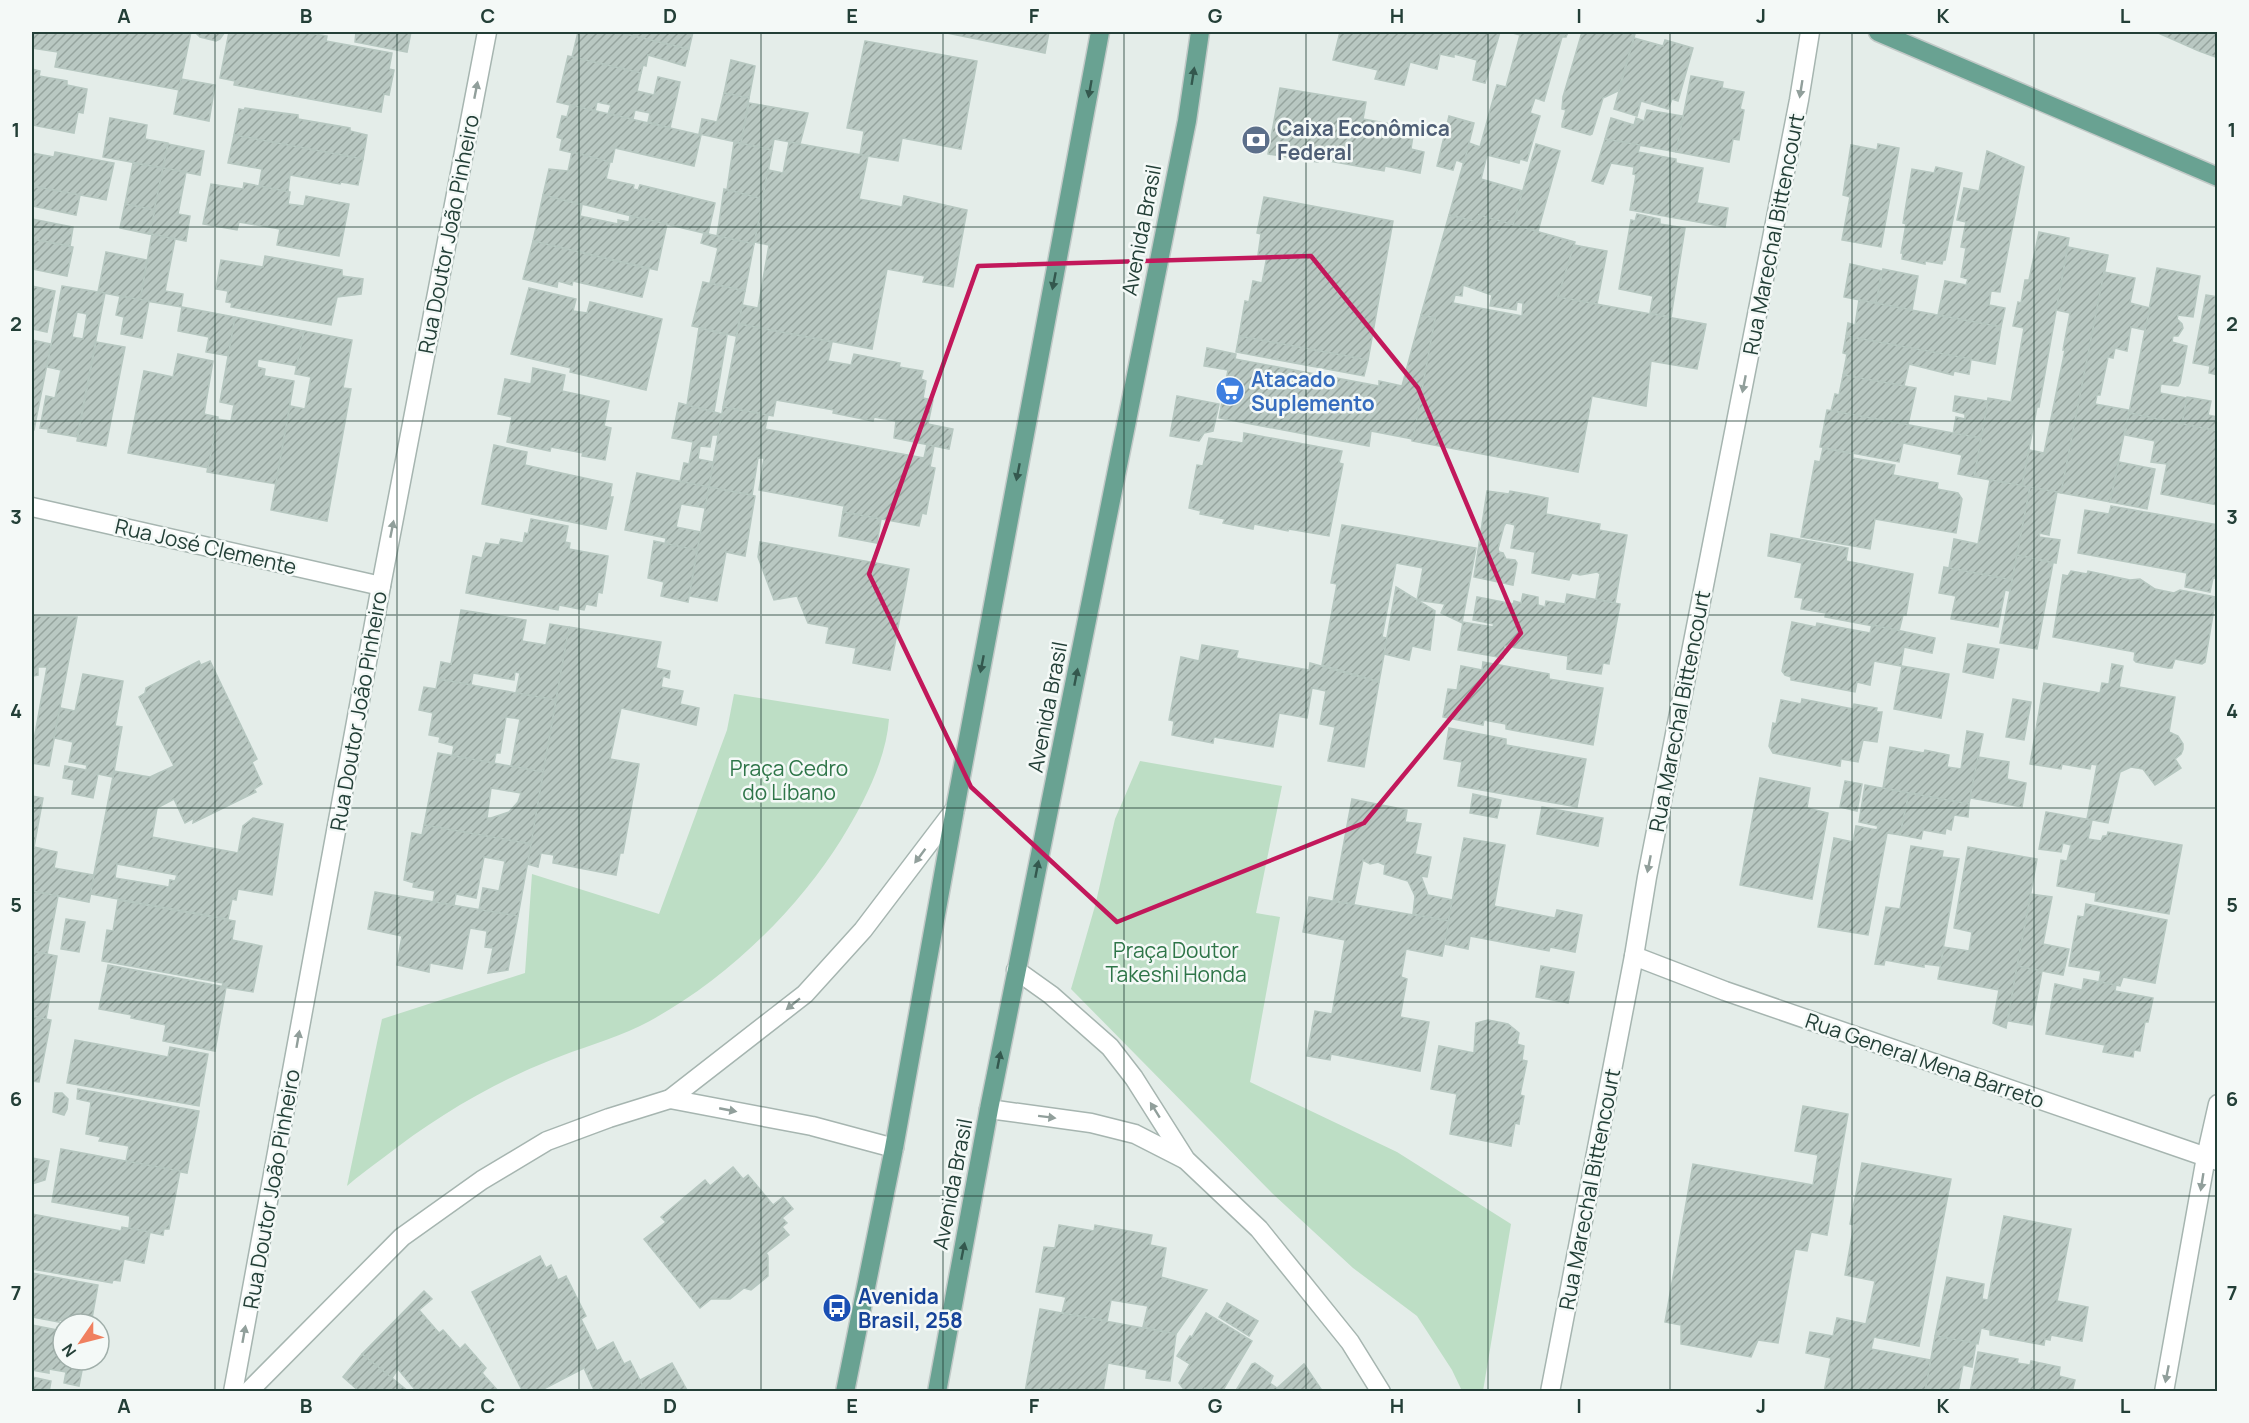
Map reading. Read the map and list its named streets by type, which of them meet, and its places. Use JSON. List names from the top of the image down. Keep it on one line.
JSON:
{"streets":{"main road":["Avenida Brasil"],"street":["Rua Doutor João Pinheiro","Rua Marechal Bittencourt","Rua José Clemente","Rua General Mena Barreto"]},"crossings":[["Rua Doutor João Pinheiro","Rua José Clemente"],["Rua Marechal Bittencourt","Rua General Mena Barreto"]],"one_way":["Rua Doutor João Pinheiro","Rua Marechal Bittencourt"],"parks":["Praça Cedro do Líbano","Praça Doutor Takeshi Honda"],"places":{"bank":["Caixa Econômica Federal"],"supermarket":["Atacado Suplemento"],"bus stop":["Avenida Brasil, 258"]},"north":"bottom left","grid":{"columns":["A","B","C","D","E","F","G","H","I","J","K","L"],"rows":["1","2","3","4","5","6","7"]}}
